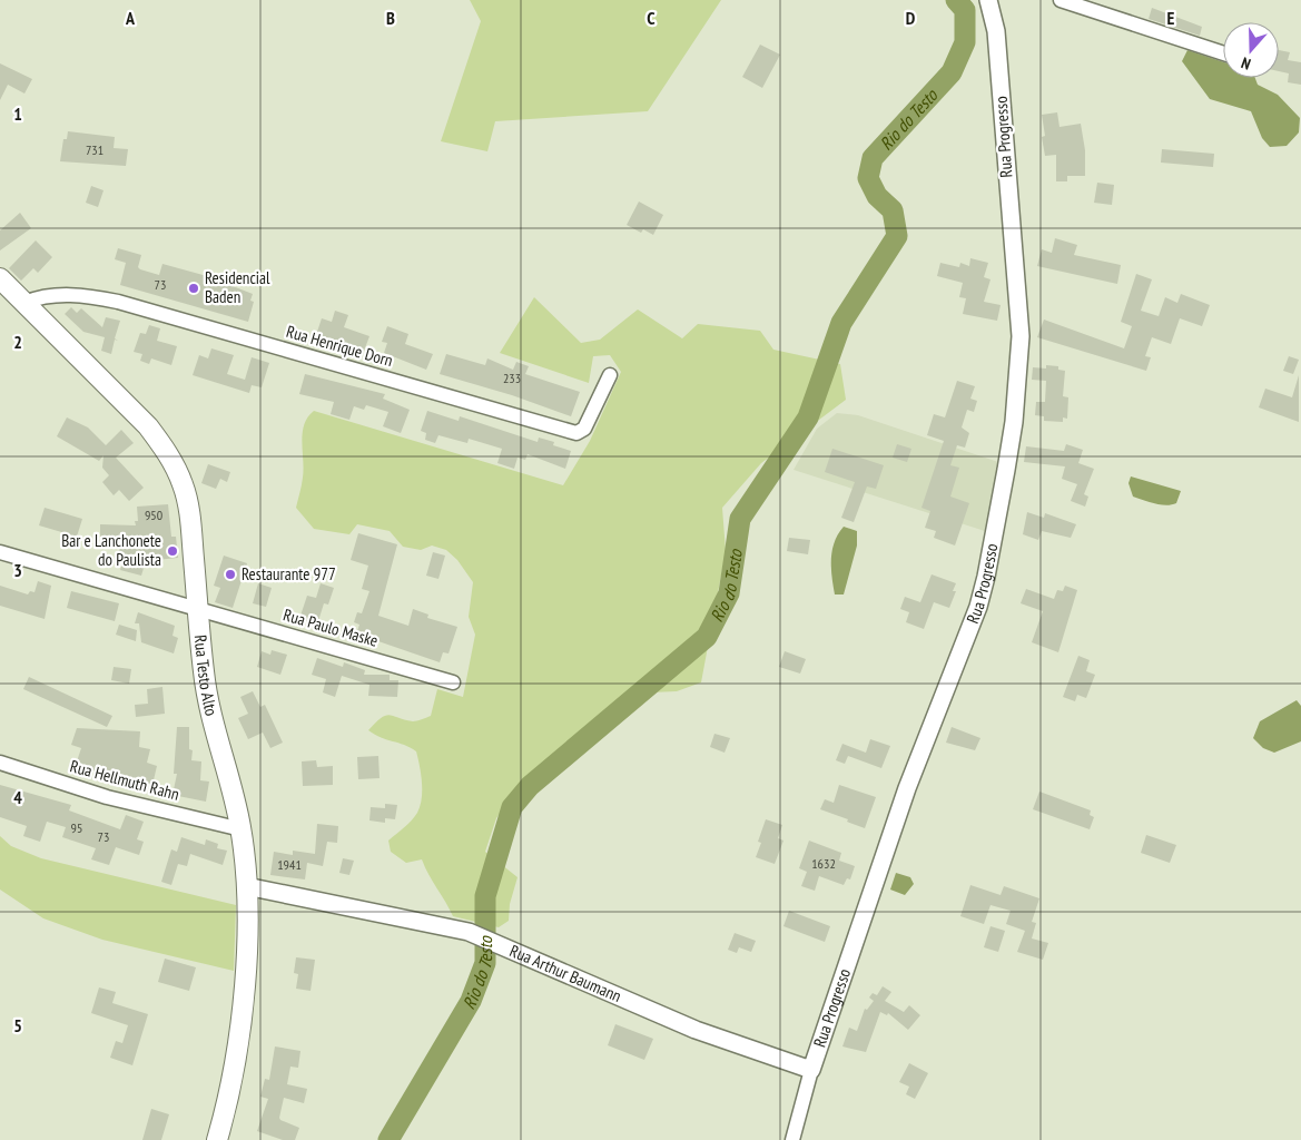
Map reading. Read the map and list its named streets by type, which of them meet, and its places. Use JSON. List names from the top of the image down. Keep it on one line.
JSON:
{"streets":{"main road":["Rua Testo Alto"],"street":["Rua Progresso","Rua Henrique Dorn","Rua Paulo Maske","Rua Hellmuth Rahn","Rua Arthur Baumann"]},"crossings":[["Rua Progresso","Rua Arthur Baumann"],["Rua Henrique Dorn","Rua Testo Alto"],["Rua Paulo Maske","Rua Testo Alto"],["Rua Testo Alto","Rua Hellmuth Rahn"],["Rua Testo Alto","Rua Arthur Baumann"]],"water":["Rio do Testo"],"places":["Residencial Baden","Bar e Lanchonete do Paulista","Restaurante 977"],"house_numbers":["731","73","233","950","95","73","1632","1941"],"north":"bottom","grid":{"columns":["A","B","C","D","E"],"rows":["1","2","3","4","5"]}}
